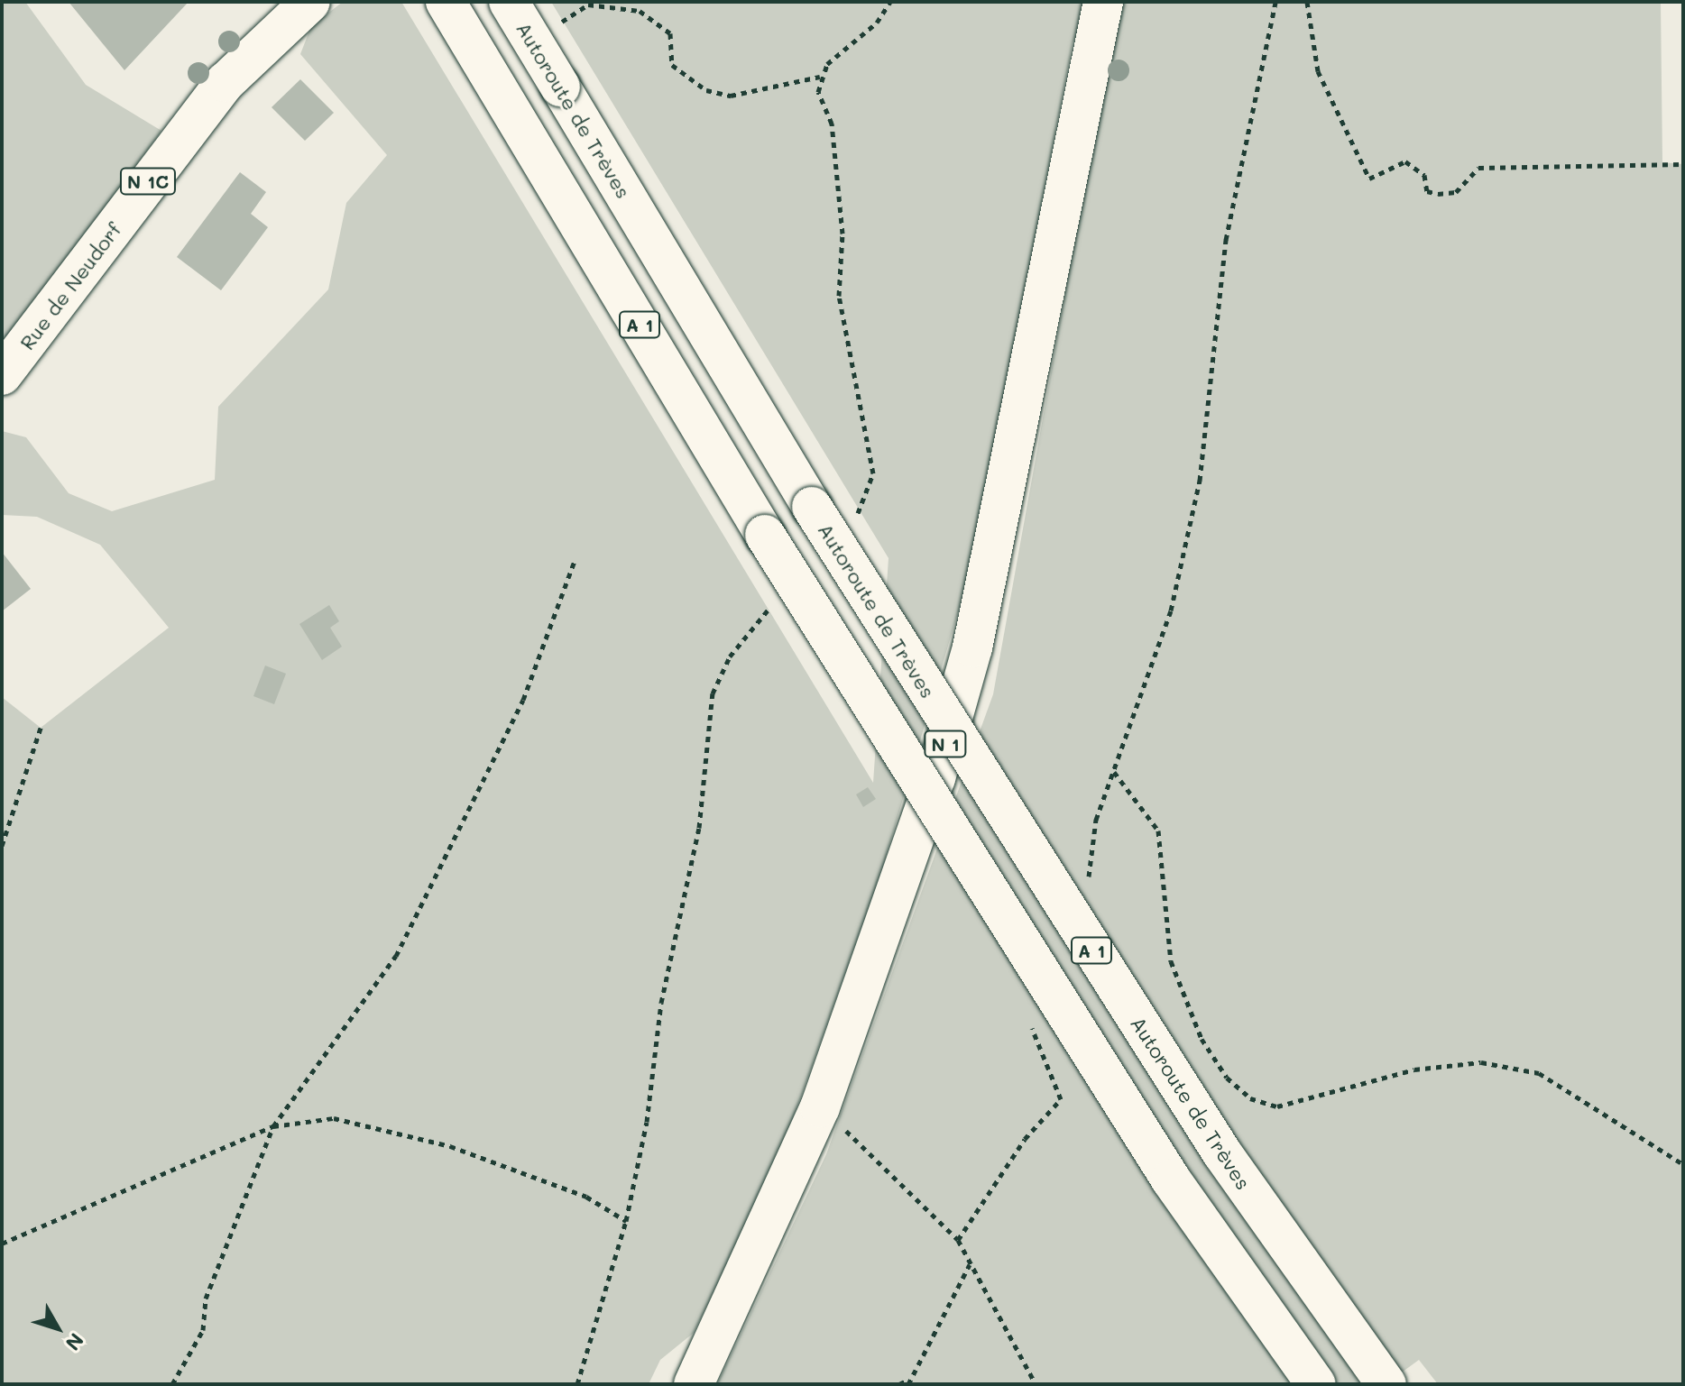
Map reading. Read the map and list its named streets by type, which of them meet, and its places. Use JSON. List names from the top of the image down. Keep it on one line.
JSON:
{"streets":{"main road":["Autoroute de Trèves","N 1C","Rue de Neudorf","A 1","N 1"]},"north":"bottom right"}
